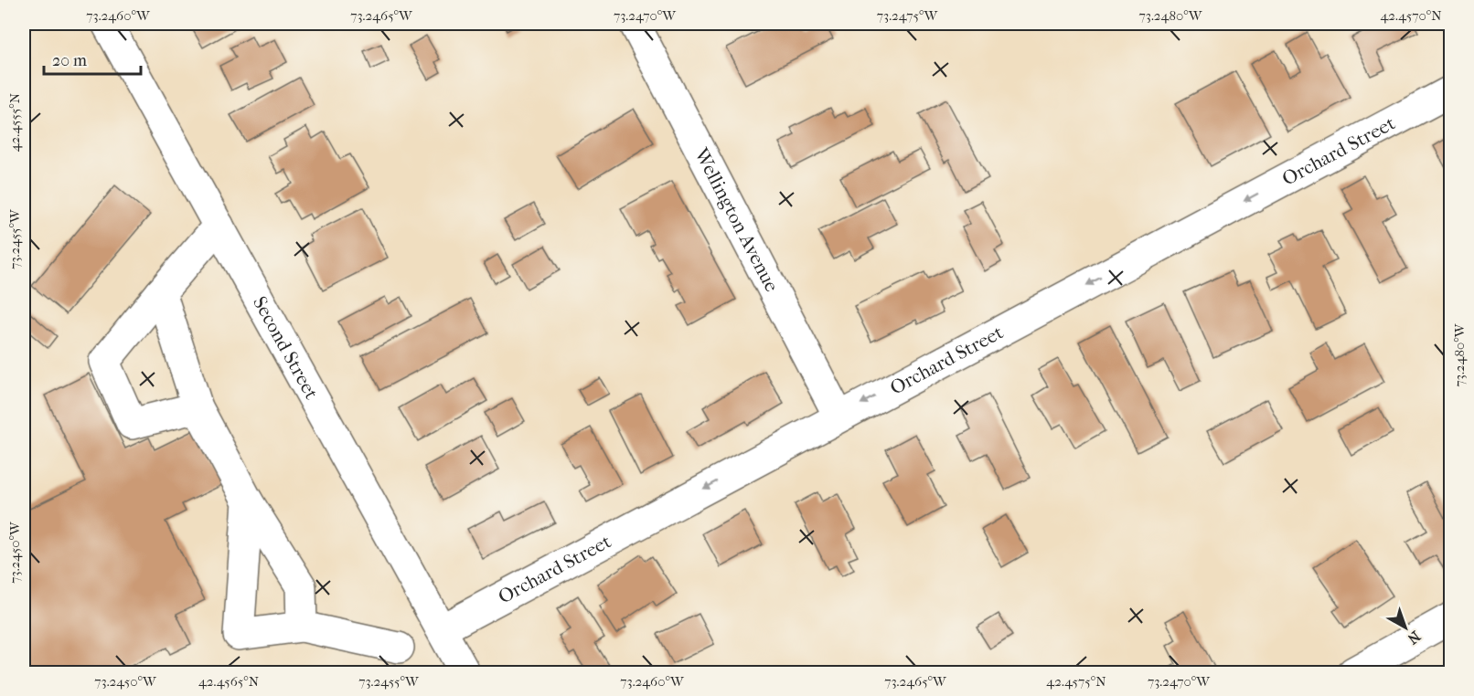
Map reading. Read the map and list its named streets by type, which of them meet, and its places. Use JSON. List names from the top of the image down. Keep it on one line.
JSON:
{"streets":{"street":["Orchard Street","Wellington Avenue","Second Street"]},"crossings":[["Orchard Street","Wellington Avenue"],["Orchard Street","Second Street"]],"one_way":["Orchard Street"],"scale_bar":"20 m","north":"bottom right","coordinates":["73.2460°W","73.2465°W","73.2470°W","73.2475°W","73.2480°W","42.4570°N","42.4555°N","73.2455°W","73.2450°W","42.4565°N","42.4575°N"]}
